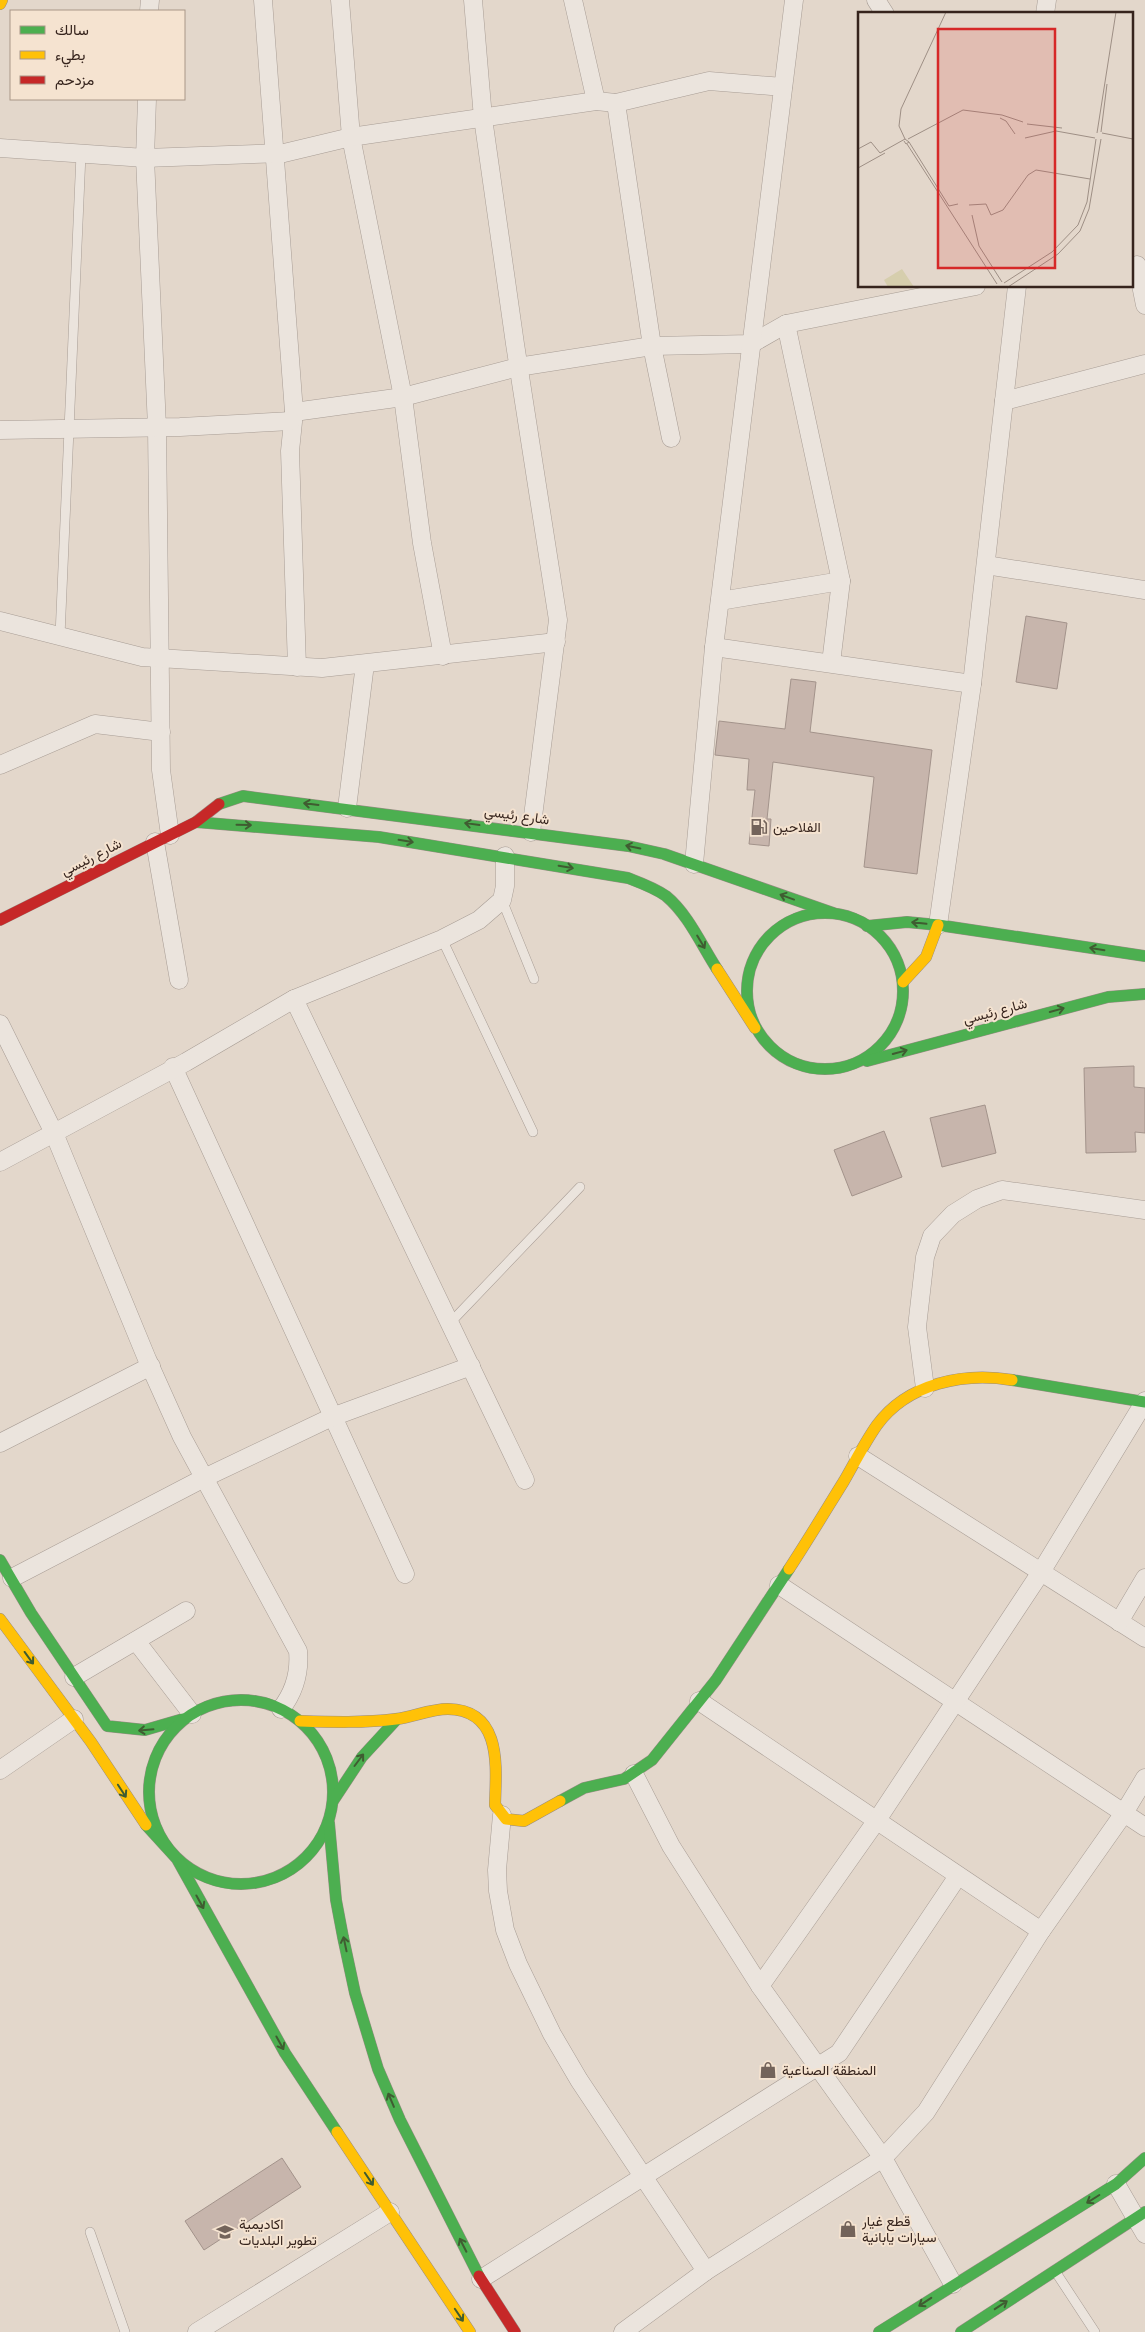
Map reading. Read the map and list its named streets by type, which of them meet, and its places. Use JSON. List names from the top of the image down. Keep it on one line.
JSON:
{"streets":{"main road":["شارع رئيسي"]},"places":{"fuel station":["الفلاحين"],"shop":["المنطقة الصناعية","قطع غيار سيارات يابانية"],"school or university":["اكاديمية تطوير البلديات"]},"legend":["سالك","بطيء","مزدحم"]}
